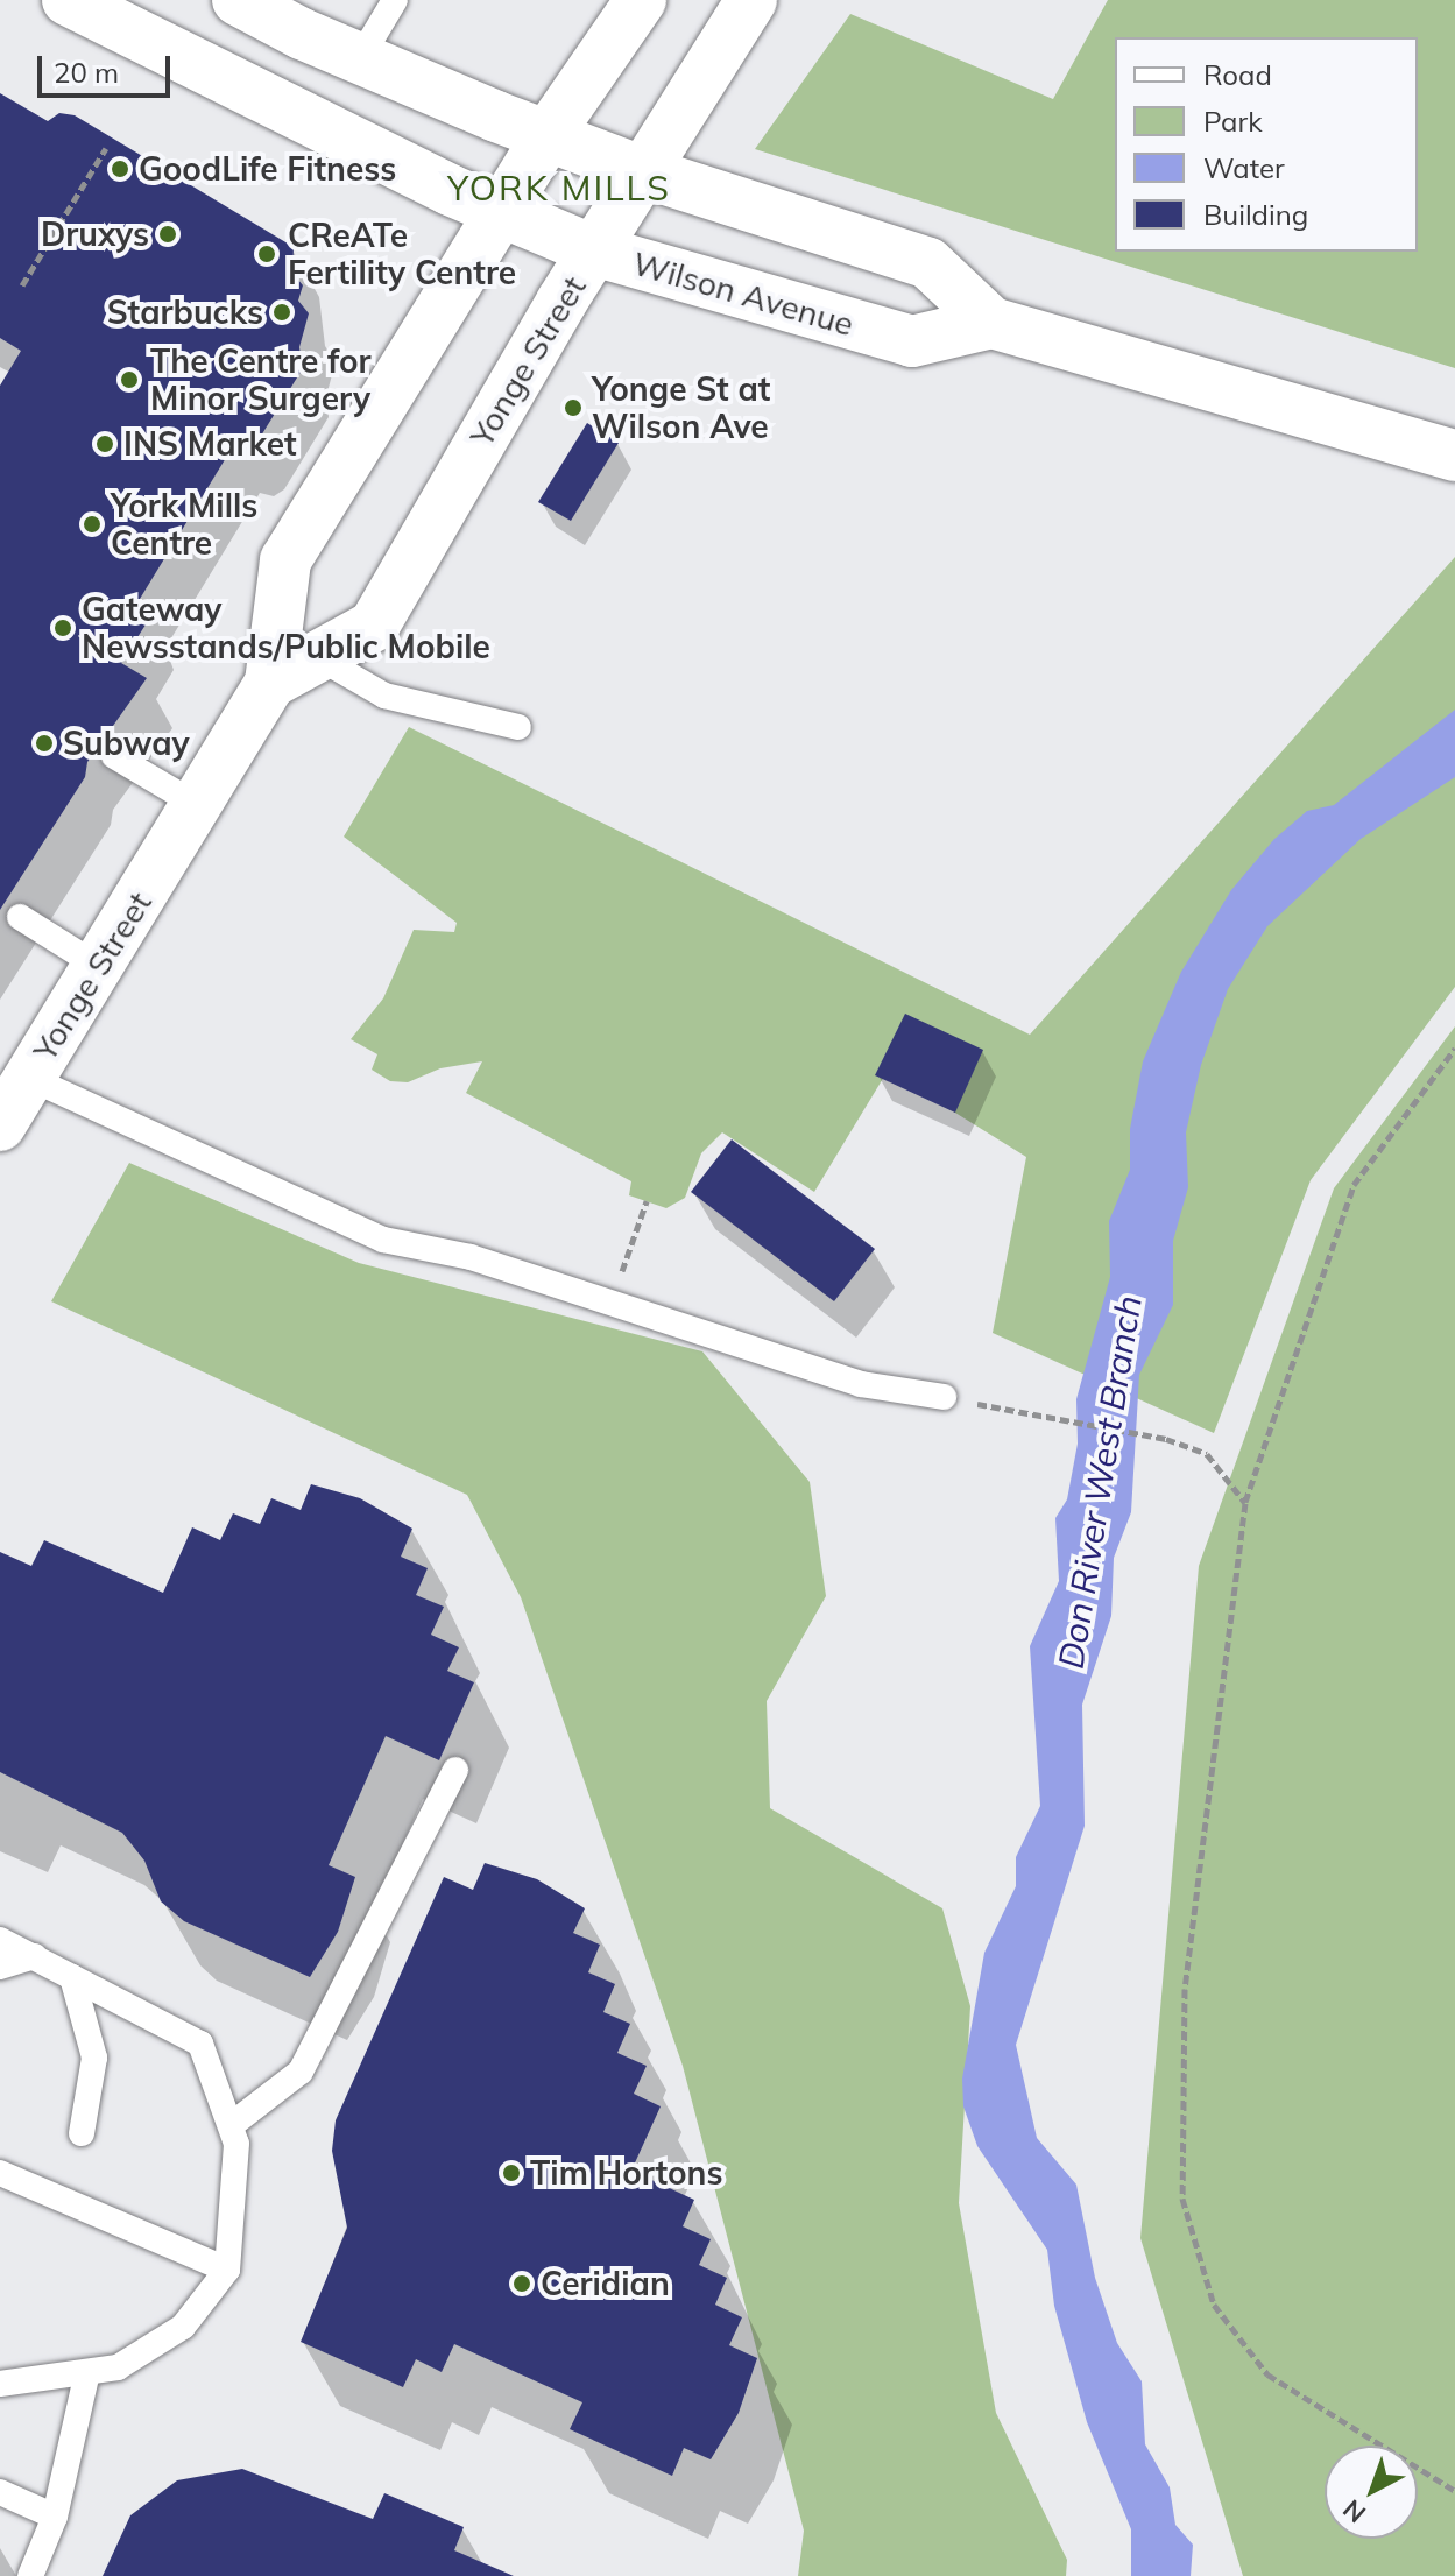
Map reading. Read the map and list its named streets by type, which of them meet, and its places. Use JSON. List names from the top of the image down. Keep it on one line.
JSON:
{"streets":{"main road":["Wilson Avenue","Yonge Street"]},"crossings":[["Wilson Avenue","Yonge Street"]],"districts":["YORK MILLS"],"water":["Don River West Branch"],"places":["GoodLife Fitness","Druxys","CReATe Fertility Centre","Starbucks","The Centre for Minor Surgery","Yonge St at Wilson Ave","INS Market","York Mills Centre","Gateway Newsstands/Public Mobile","Subway","Tim Hortons","Ceridian"],"legend":["Road","Park","Water","Building"],"scale_bar":"20 m","north":"bottom left"}
